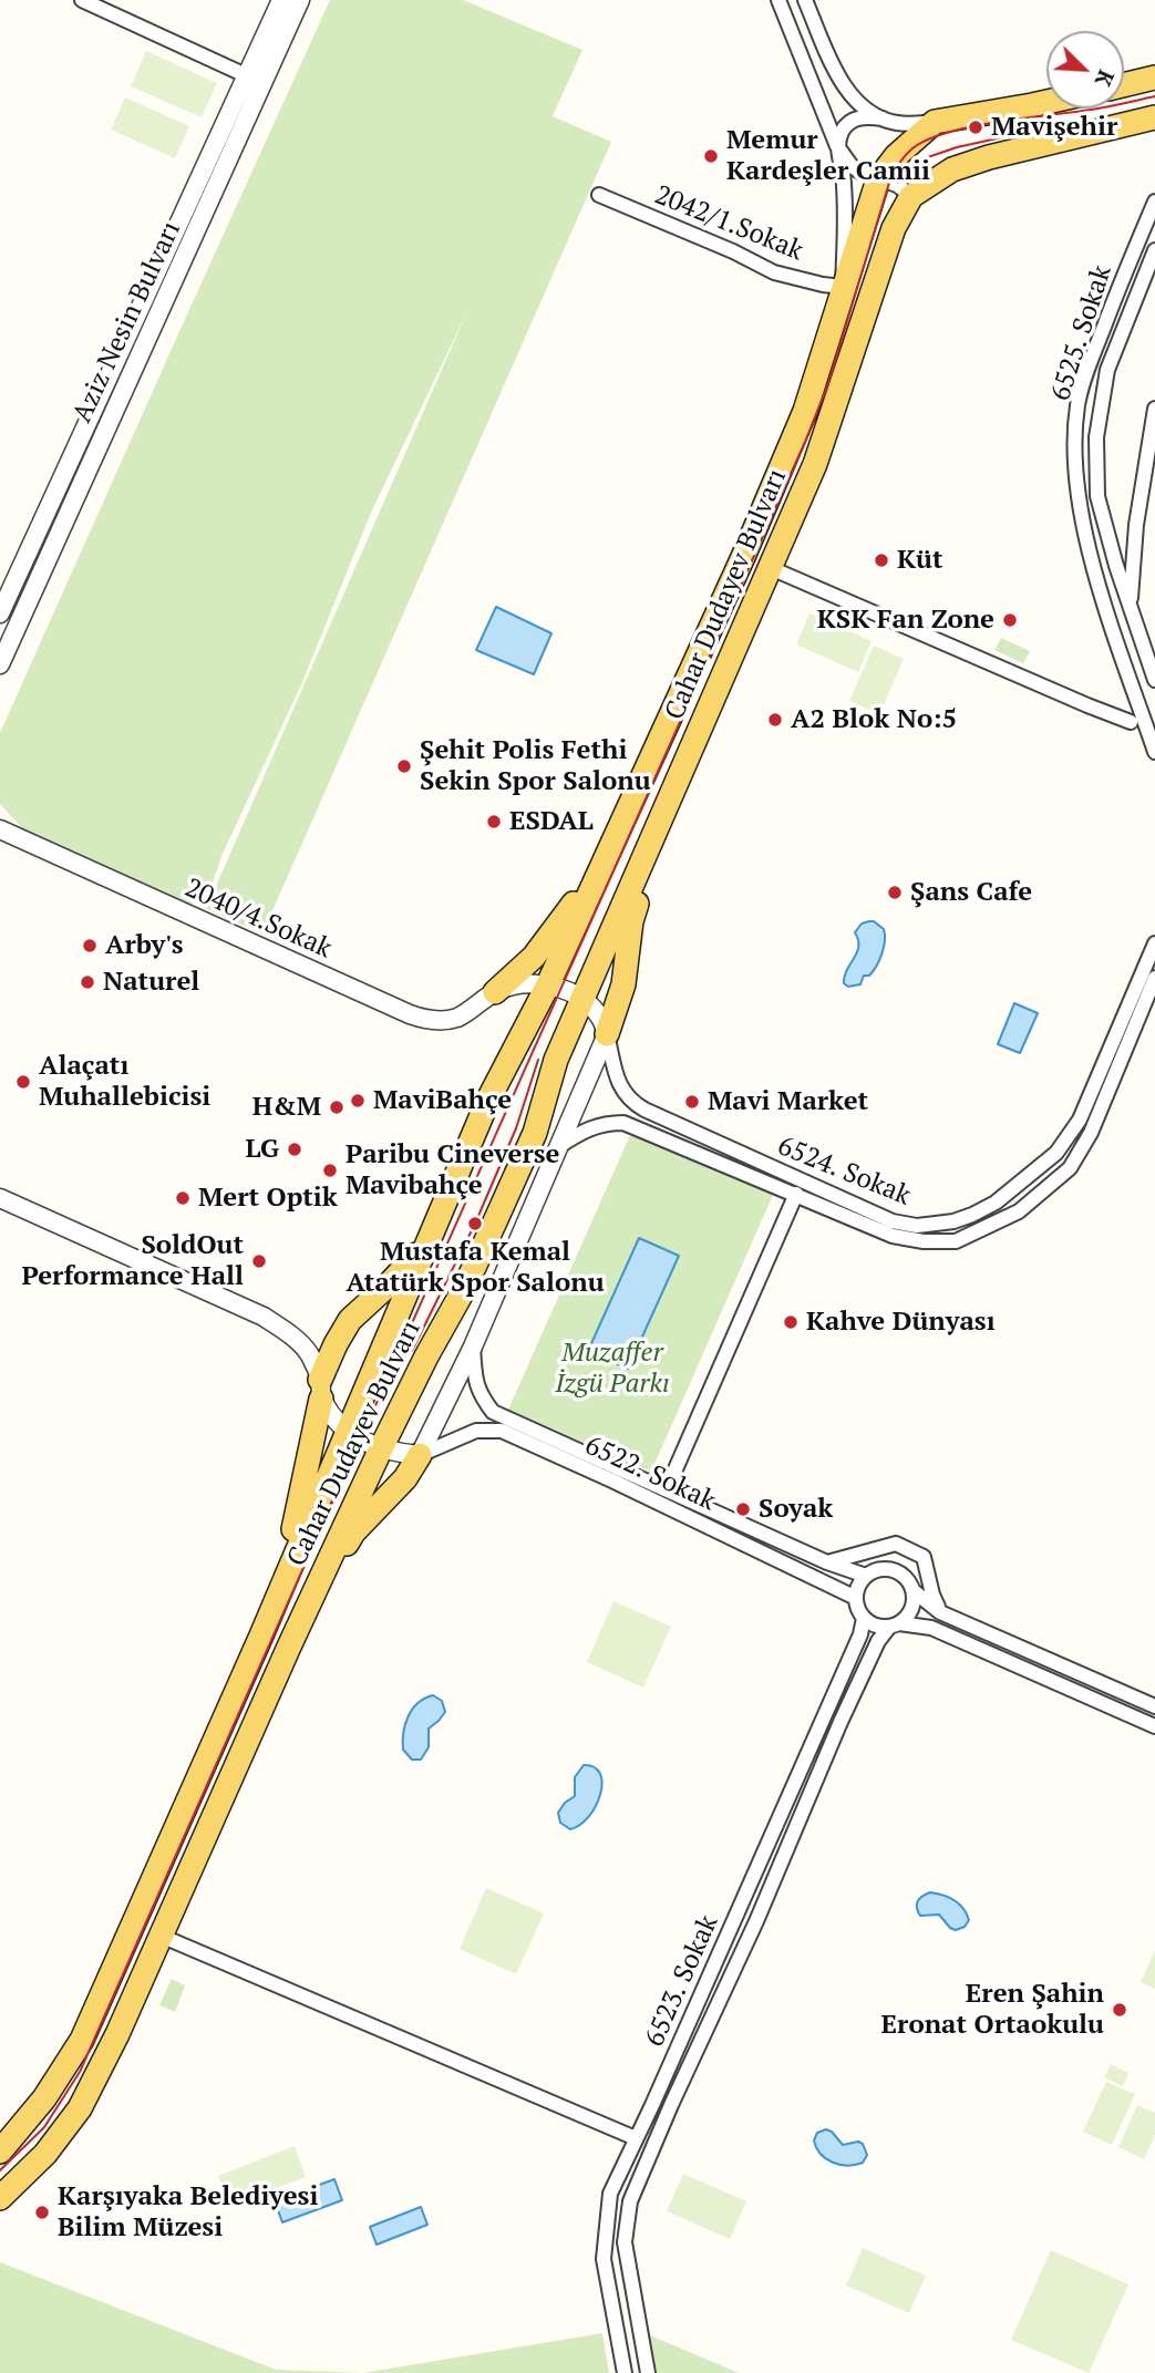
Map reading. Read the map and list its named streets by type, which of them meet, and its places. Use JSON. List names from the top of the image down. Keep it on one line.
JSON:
{"streets":{"main road":["Cahar Dudayev Bulvarı"],"street":["2042/1.Sokak","Aziz Nesin Bulvarı","6525. Sokak","2040/4.Sokak","6524. Sokak","6522. Sokak","6523. Sokak"]},"crossings":[["2042/1.Sokak","Cahar Dudayev Bulvarı"],["6522. Sokak","6523. Sokak"]],"parks":["Muzaffer İzgü Parkı"],"places":["Mavişehir","Memur Kardeşler Camii","Küt","KSK Fan Zone","A2 Blok No:5","Şehit Polis Fethi Sekin Spor Salonu","ESDAL","Şans Cafe","Arby's","Naturel","Alaçatı Muhallebicisi","MaviBahçe","Mavi Market","H&M","LG","Paribu Cineverse Mavibahçe","Mert Optik","Mustafa Kemal Atatürk Spor Salonu","SoldOut Performance Hall","Kahve Dünyası","Soyak","Eren Şahin Eronat Ortaokulu","Karşıyaka Belediyesi Bilim Müzesi"],"north":"bottom right"}
